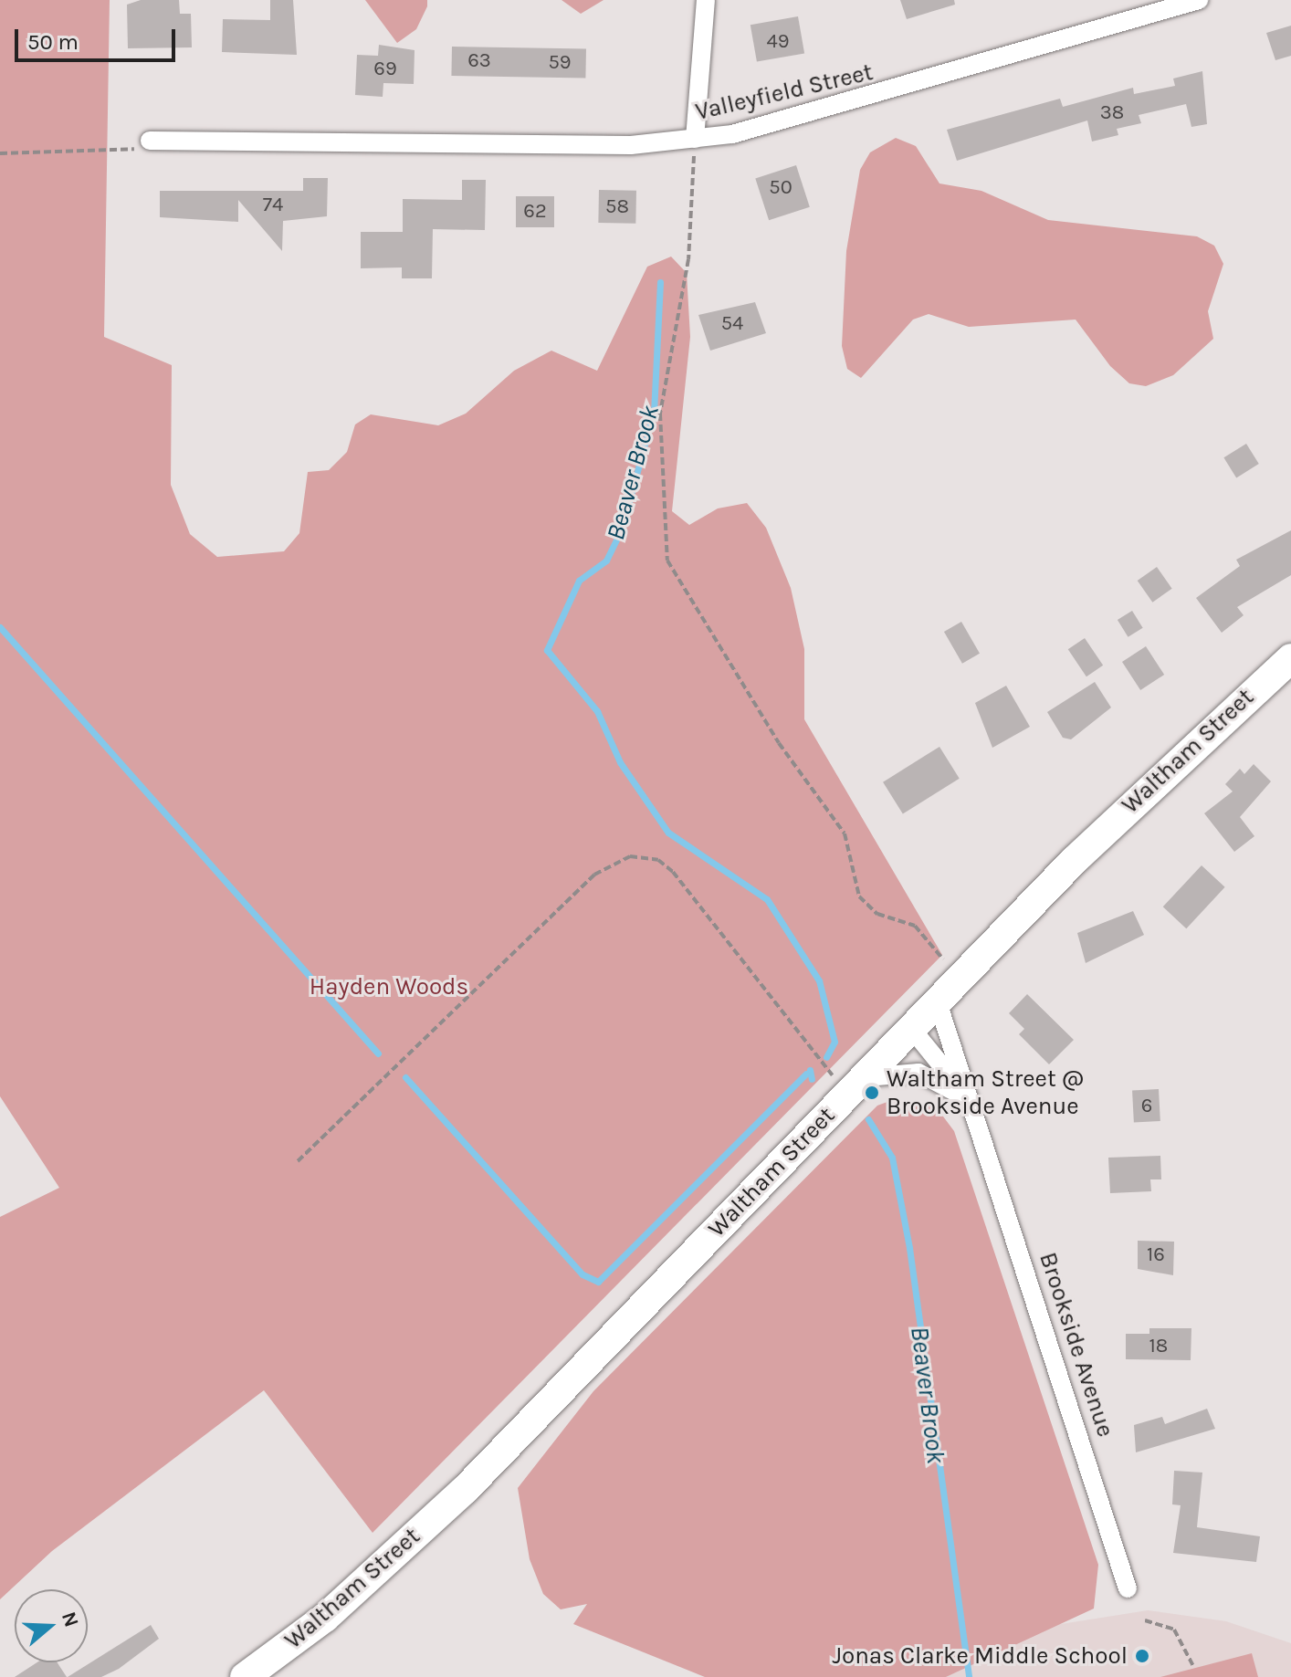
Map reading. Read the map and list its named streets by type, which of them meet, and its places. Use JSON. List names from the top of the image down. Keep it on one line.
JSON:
{"streets":{"main road":["Waltham Street"],"street":["Valleyfield Street","Brookside Avenue"]},"crossings":[["Waltham Street","Brookside Avenue"]],"water":["Beaver Brook"],"parks":["Hayden Woods"],"places":["Waltham Street @ Brookside Avenue","Jonas Clarke Middle School"],"house_numbers":["49","63","59","69","38","50","74","58","62","54","6","16","18"],"scale_bar":"50 m","north":"right"}
